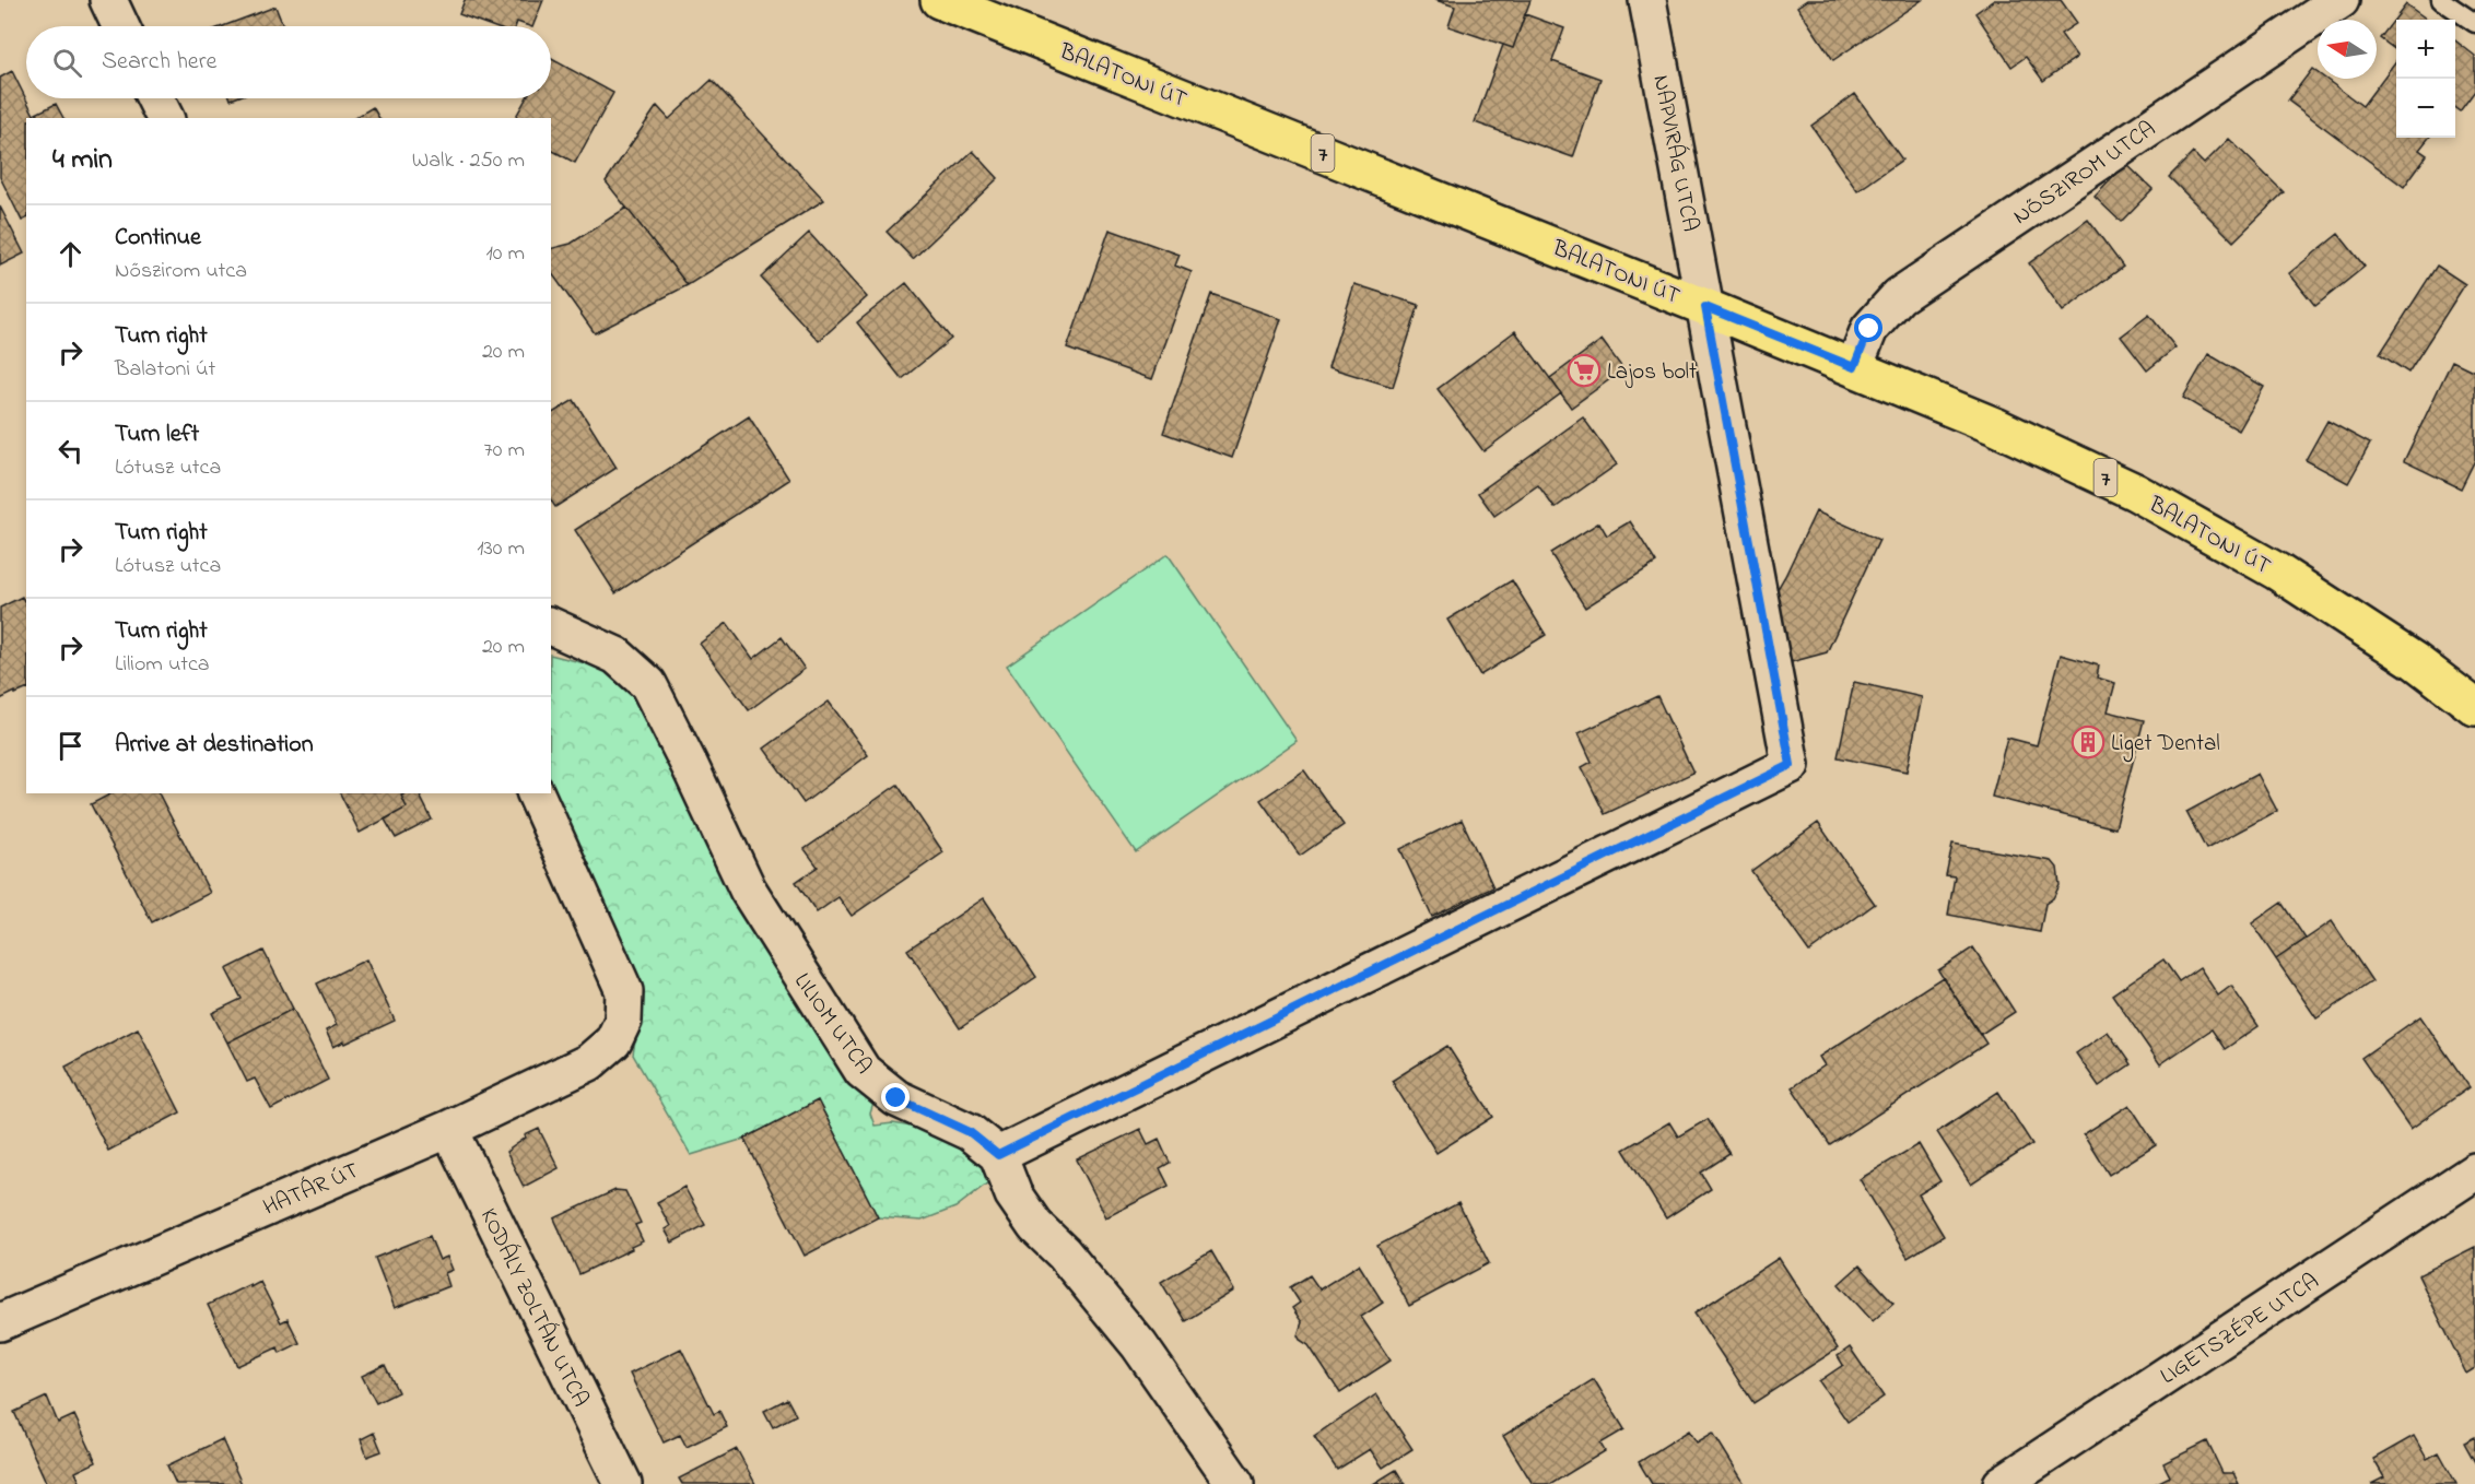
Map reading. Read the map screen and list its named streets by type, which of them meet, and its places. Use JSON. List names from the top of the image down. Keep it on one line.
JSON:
{"streets":{"main road":["BALATONI ÚT","7"],"street":["NAPVIRÁG UTCA","NŐSZIROM UTCA","LILIOM UTCA","HATÁR ÚT","KODÁLY ZOLTÁN UTCA","LIGETSZÉPE UTCA"]},"crossings":[["BALATONI ÚT","NAPVIRÁG UTCA"],["BALATONI ÚT","NŐSZIROM UTCA"],["NAPVIRÁG UTCA","LILIOM UTCA"],["HATÁR ÚT","KODÁLY ZOLTÁN UTCA"]],"places":{"supermarket":["Lajos bolt"],"building":["Liget Dental"]},"north":"left","page":{"map_buttons":["+","−"],"search":"Search here","heading":["4 min","Walk · 250 m"],"list":[["Continue","Nőszirom utca","10 m"],["Turn right","Balatoni út","20 m"],["Turn left","Lótusz utca","70 m"],["Turn right","Lótusz utca","130 m"],["Turn right","Liliom utca","20 m"],"Arrive at destination"]}}
